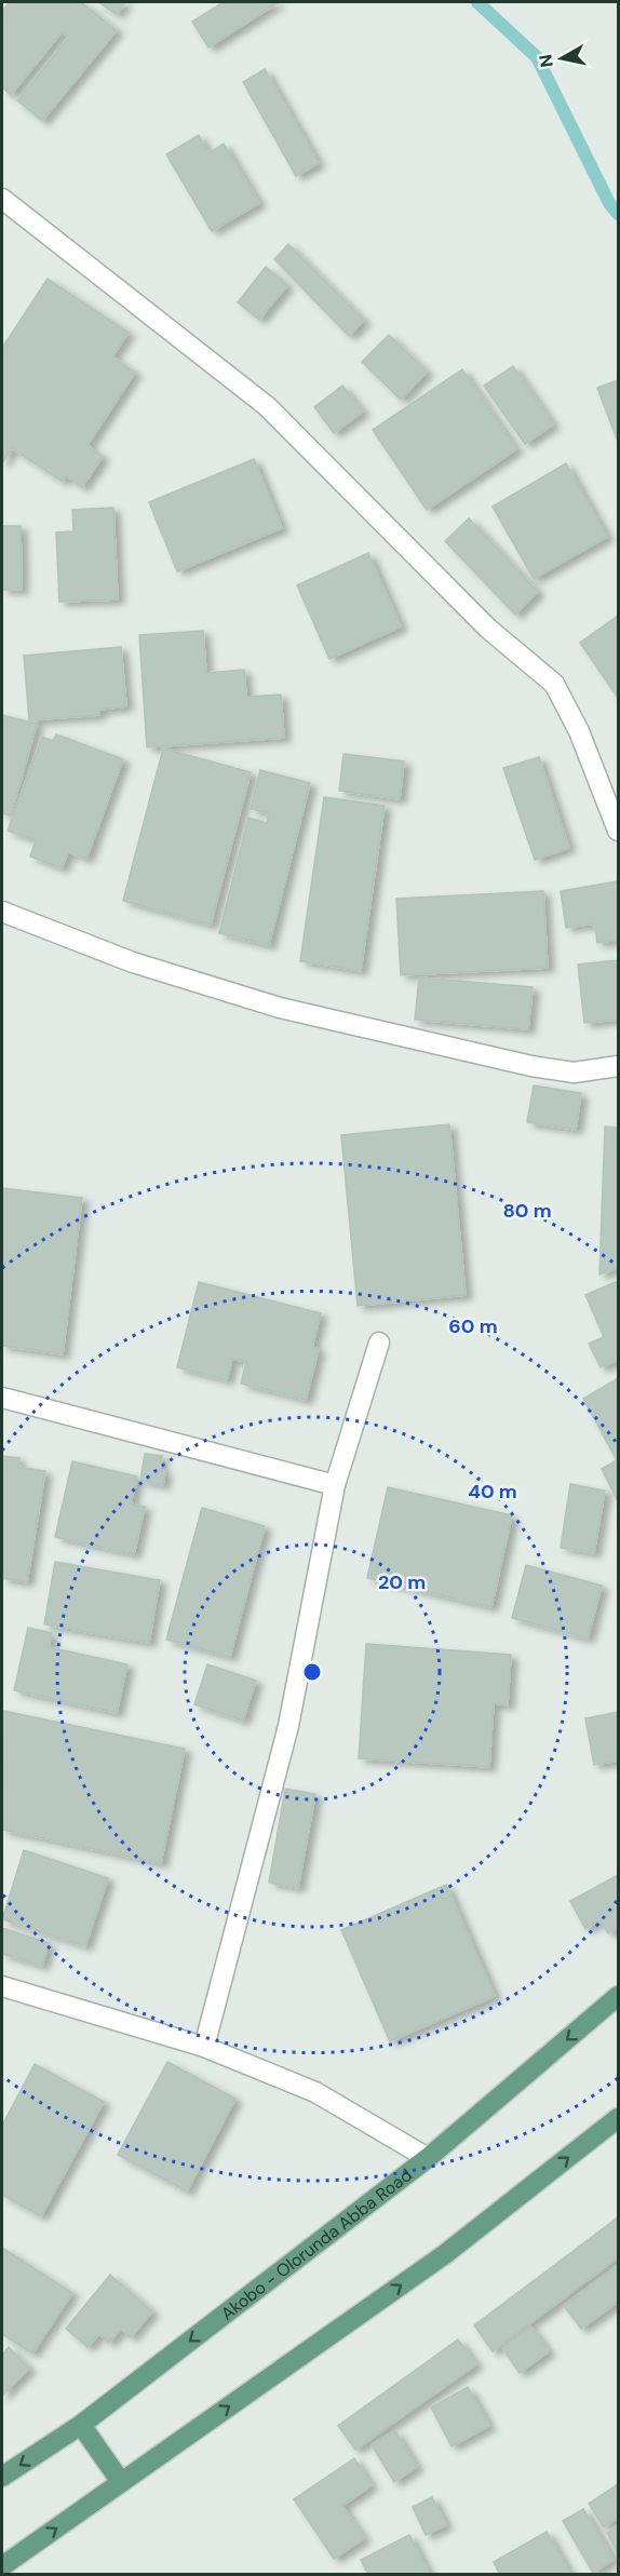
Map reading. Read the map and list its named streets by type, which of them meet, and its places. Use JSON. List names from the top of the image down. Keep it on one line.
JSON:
{"streets":{"main road":["Akobo - Olorunda Abba Road"]},"north":"left","rings":["80 m","60 m","40 m","20 m"]}
